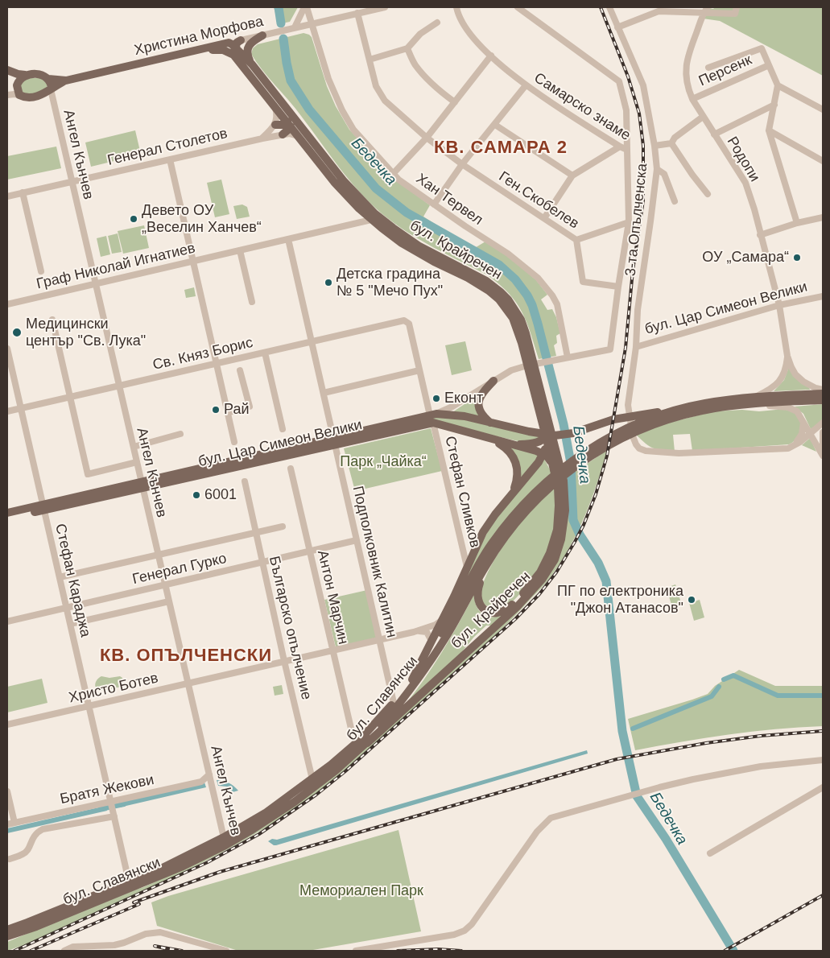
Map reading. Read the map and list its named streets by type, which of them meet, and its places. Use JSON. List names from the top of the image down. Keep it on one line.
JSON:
{"streets":{"main road":["Христина Морфова","бул. Крайречен","бул. Цар Симеон Велики","бул. Славянски"],"street":["Персенк","Самарско знаме","Генерал Столетов","Ангел Кънчев","Родопи","Хан Тервел","Ген.Скобелев","3-та Опълченска","Граф Николай Игнатиев","Св. Княз Борис","Стефан Сливков","Подполковник Калитин","Генерал Гурко","Стефан Караджа","Антон Марчин","Българско опълчение","Христо Ботев","Братя Жекови"]},"crossings":[["Христина Морфова","Ангел Кънчев"],["Христина Морфова","Хан Тервел"],["Христина Морфова","Ген.Скобелев"],["Христина Морфова","бул. Крайречен"],["Персенк","Родопи"],["Самарско знаме","Ген.Скобелев"],["Самарско знаме","бул. Цар Симеон Велики"],["Генерал Столетов","Ангел Кънчев"],["Генерал Столетов","бул. Крайречен"],["Ангел Кънчев","Граф Николай Игнатиев"],["Ангел Кънчев","бул. Цар Симеон Велики"],["Ангел Кънчев","Св. Княз Борис"],["Ангел Кънчев","Генерал Гурко"],["Ангел Кънчев","Христо Ботев"],["Ангел Кънчев","бул. Славянски"],["Ангел Кънчев","Братя Жекови"],["Родопи","бул. Цар Симеон Велики"],["Хан Тервел","бул. Цар Симеон Велики"],["3-та Опълченска","бул. Цар Симеон Велики"],["бул. Крайречен","Граф Николай Игнатиев"],["бул. Крайречен","бул. Цар Симеон Велики"],["бул. Крайречен","бул. Славянски"],["Граф Николай Игнатиев","Подполковник Калитин"],["бул. Цар Симеон Велики","Стефан Сливков"],["бул. Цар Симеон Велики","Подполковник Калитин"],["бул. Цар Симеон Велики","Стефан Караджа"],["бул. Цар Симеон Велики","бул. Славянски"],["Св. Княз Борис","Стефан Сливков"],["Св. Княз Борис","Подполковник Калитин"],["Св. Княз Борис","Стефан Караджа"],["Подполковник Калитин","Генерал Гурко"],["Подполковник Калитин","Христо Ботев"],["Подполковник Калитин","бул. Славянски"],["Генерал Гурко","Стефан Караджа"],["Генерал Гурко","Антон Марчин"],["Генерал Гурко","Българско опълчение"],["Стефан Караджа","Христо Ботев"],["Стефан Караджа","бул. Славянски"],["Стефан Караджа","Братя Жекови"],["Антон Марчин","Христо Ботев"],["Българско опълчение","Христо Ботев"],["Българско опълчение","бул. Славянски"]],"districts":["КВ. САМАРА 2","КВ. ОПЪЛЧЕНСКИ"],"water":["Бедечка"],"parks":["Парк „Чайка“","Мемориален Парк"],"places":["Девето ОУ „Веселин Ханчев“","ОУ „Самара“","Детска градина № 5 \"Мечо Пух\"","Медицински център \"Св. Лука\"","Еконт","Рай","6001","ПГ по електроника \"Джон Атанасов\""]}
